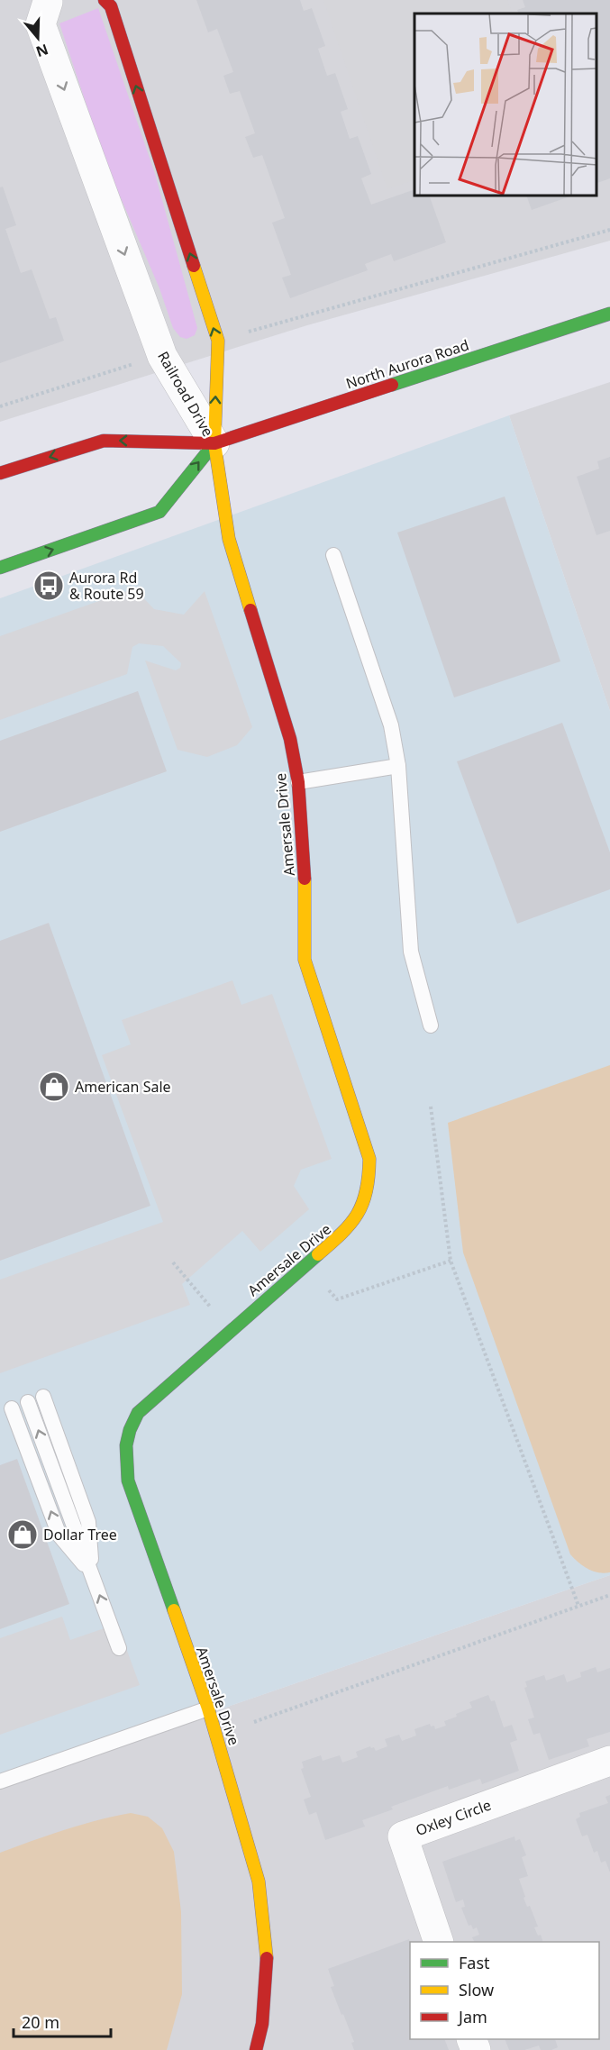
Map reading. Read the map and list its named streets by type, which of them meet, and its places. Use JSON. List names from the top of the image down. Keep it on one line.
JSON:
{"streets":{"street":["North Aurora Road","Railroad Drive","Amersale Drive","Oxley Circle"]},"crossings":[["North Aurora Road","Railroad Drive"],["North Aurora Road","Amersale Drive"],["Railroad Drive","Amersale Drive"]],"places":{"bus stop":["Aurora Rd & Route 59"],"shop":["American Sale","Dollar Tree"]},"legend":["Fast","Slow","Jam"],"scale_bar":"20 m","north":"bottom"}
